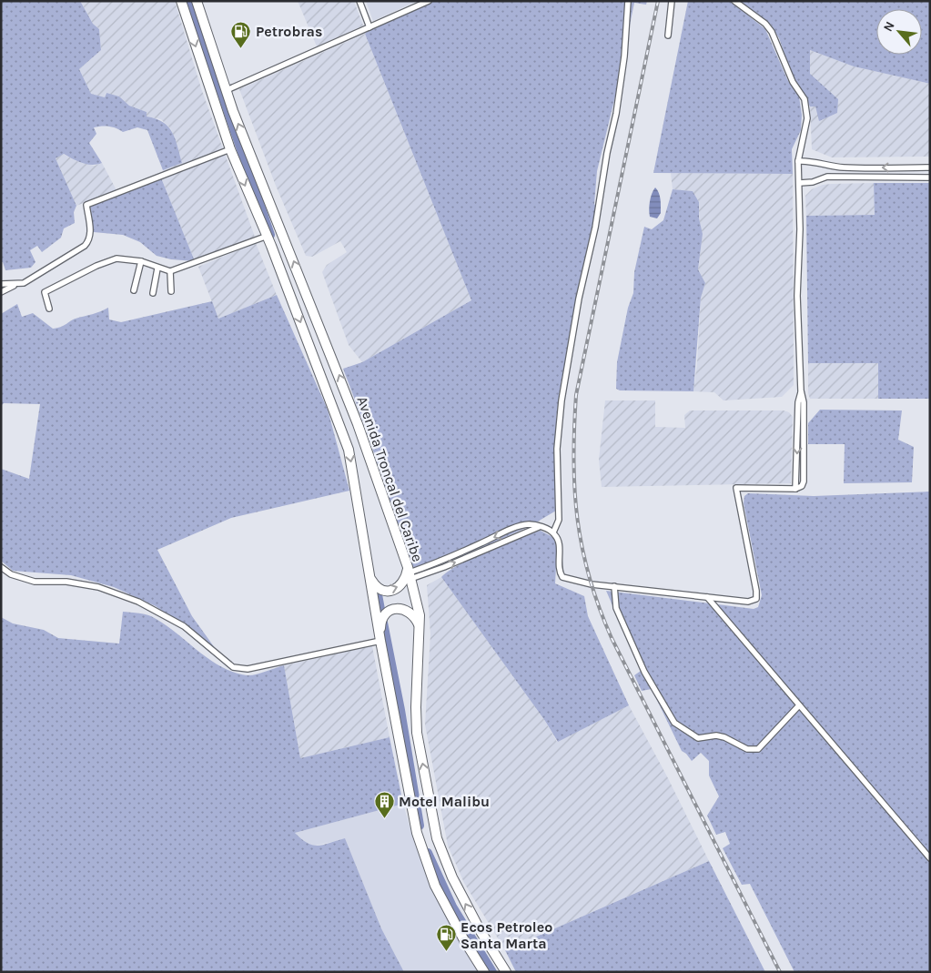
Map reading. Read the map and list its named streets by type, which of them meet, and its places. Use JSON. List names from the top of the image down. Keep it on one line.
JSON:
{"streets":{"highway":["Avenida Troncal del Caribe"]},"places":{"fuel station":["Petrobras","Ecos Petroleo Santa Marta"],"building":["Motel Malibu"]},"north":"top left"}
